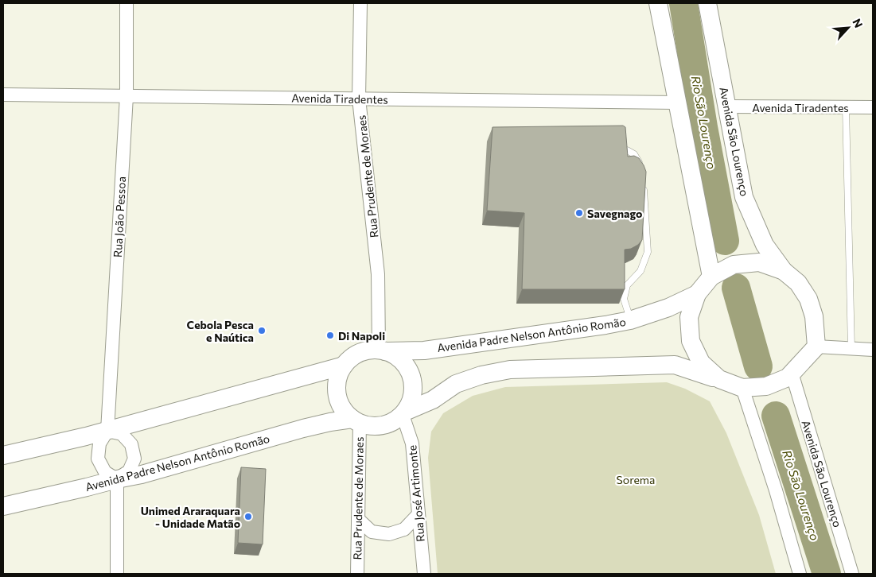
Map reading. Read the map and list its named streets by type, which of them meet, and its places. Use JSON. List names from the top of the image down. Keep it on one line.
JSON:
{"streets":{"main road":["Avenida São Lourenço","Avenida Padre Nelson Antônio Romão"],"street":["Avenida Tiradentes","Rua Prudente de Moraes","Rua João Pessoa","Rua José Artimonte"]},"crossings":[["Avenida Tiradentes","Avenida São Lourenço"],["Avenida Tiradentes","Rua Prudente de Moraes"],["Avenida Tiradentes","Rua João Pessoa"],["Avenida São Lourenço","Avenida Padre Nelson Antônio Romão"],["Rua Prudente de Moraes","Avenida Padre Nelson Antônio Romão"],["Rua Prudente de Moraes","Rua José Artimonte"],["Rua João Pessoa","Avenida Padre Nelson Antônio Romão"],["Avenida Padre Nelson Antônio Romão","Rua José Artimonte"]],"water":["Rio São Lourenço"],"parks":["Sorema"],"places":["Savegnago","Cebola Pesca e Naútica","Di Napoli","Unimed Araraquara - Unidade Matão"],"north":"top right"}
